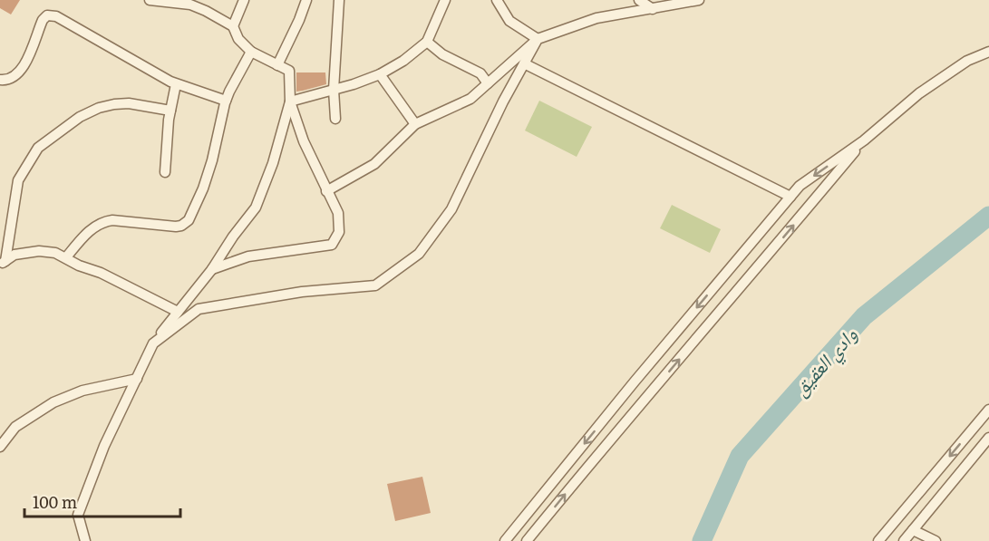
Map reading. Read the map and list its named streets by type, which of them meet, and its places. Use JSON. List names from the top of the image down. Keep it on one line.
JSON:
{"water":["وادي العقيق"],"scale_bar":"100 m"}
